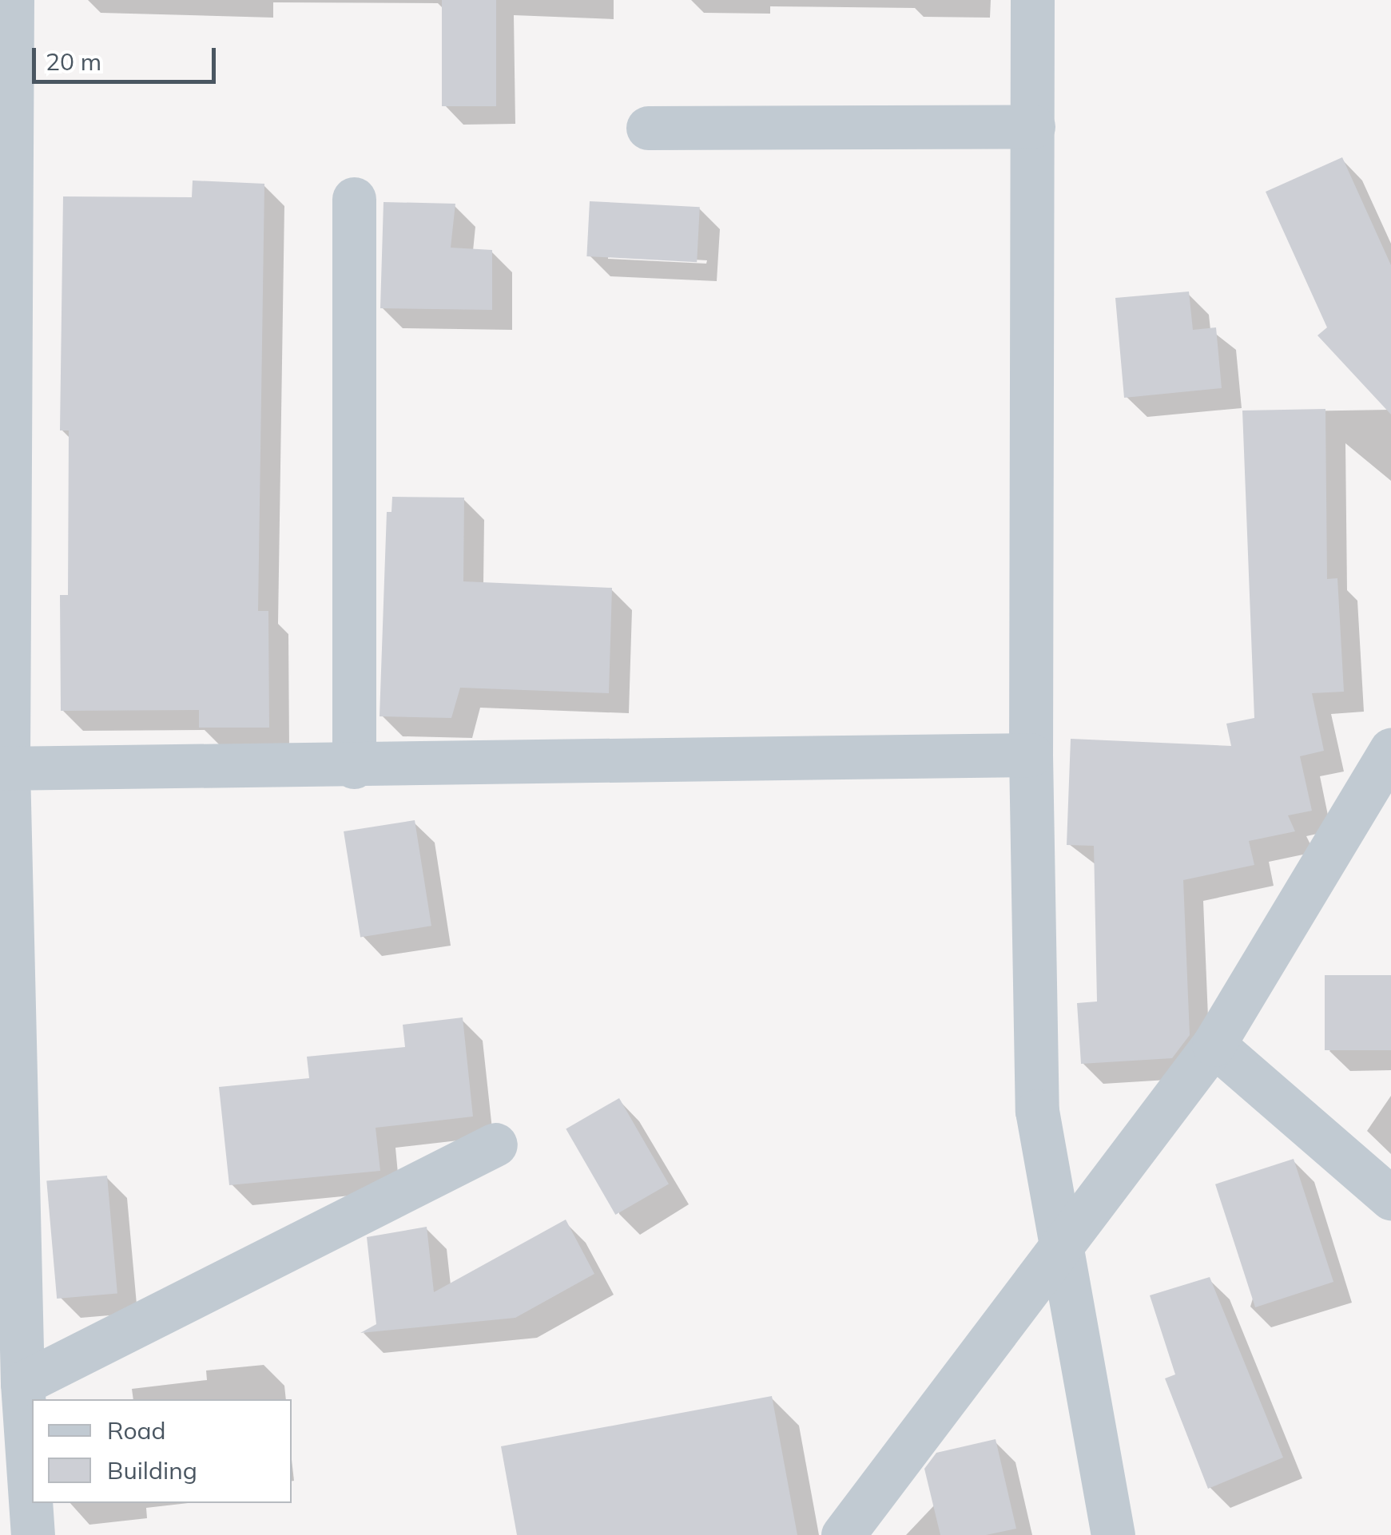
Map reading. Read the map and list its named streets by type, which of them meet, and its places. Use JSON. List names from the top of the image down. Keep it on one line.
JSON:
{"legend":["Road","Building"],"scale_bar":"20 m"}
